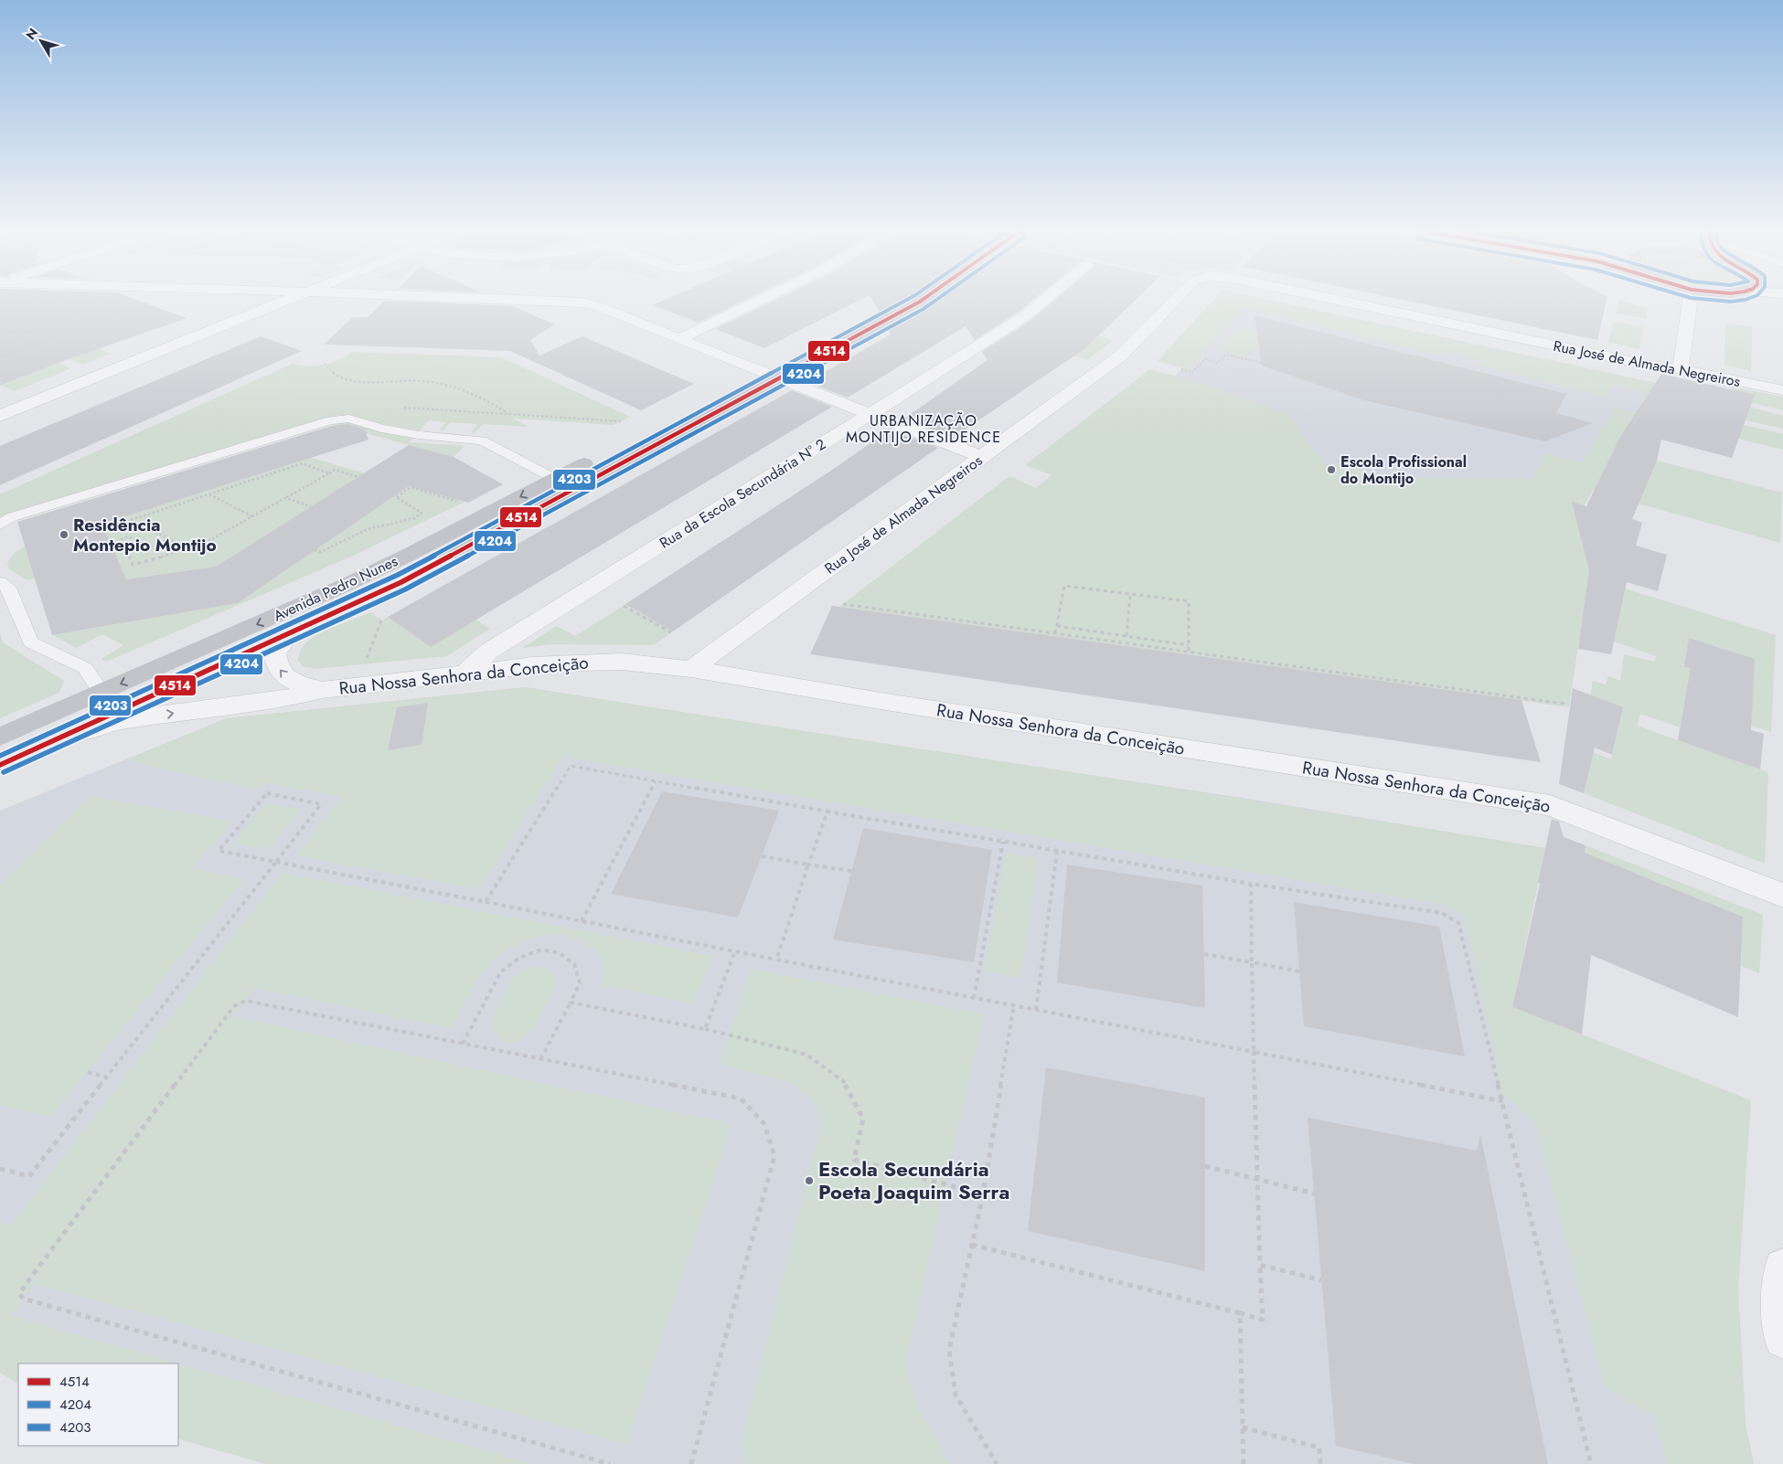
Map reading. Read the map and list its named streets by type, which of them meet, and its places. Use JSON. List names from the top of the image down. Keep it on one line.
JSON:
{"streets":{"street":["Rua José de Almada Negreiros","Rua da Escola Secundária Nº 2","Avenida Pedro Nunes","Rua Nossa Senhora da Conceição"]},"crossings":[["Rua José de Almada Negreiros","Rua Nossa Senhora da Conceição"],["Rua da Escola Secundária Nº 2","Rua Nossa Senhora da Conceição"],["Avenida Pedro Nunes","Rua Nossa Senhora da Conceição"]],"districts":["URBANIZAÇÃO MONTIJO RESIDENCE"],"places":["Escola Profissional do Montijo","Residência Montepio Montijo","Escola Secundária Poeta Joaquim Serra"],"lines":["transit line 4514","transit line 4204","transit line 4203"],"legend":["4514","4204","4203"],"north":"top left"}
